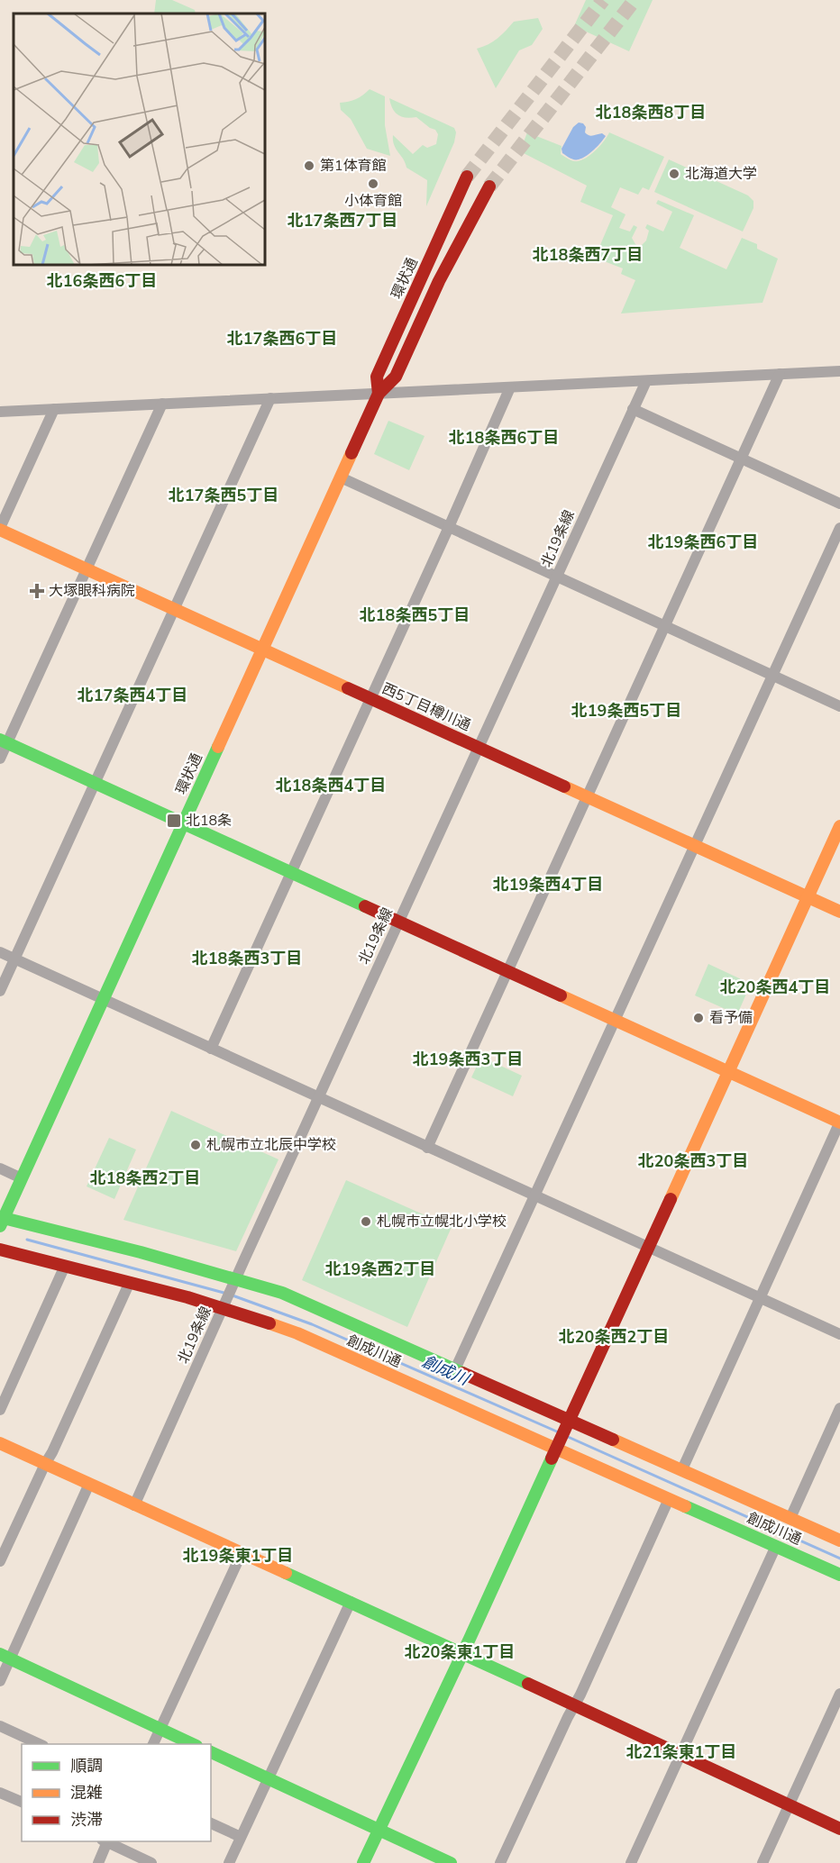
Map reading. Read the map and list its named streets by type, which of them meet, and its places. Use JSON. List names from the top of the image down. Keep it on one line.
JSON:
{"streets":{"main road":["環状通","西5丁目樽川通","創成川通"],"street":["北19条線"]},"crossings":[["環状通","西5丁目樽川通"],["環状通","創成川通"],["北19条線","西5丁目樽川通"],["北19条線","創成川通"]],"districts":["北18条西8丁目","北17条西7丁目","北18条西7丁目","北16条西6丁目","北17条西6丁目","北18条西6丁目","北17条西5丁目","北19条西6丁目","北18条西5丁目","北17条西4丁目","北19条西5丁目","北18条西4丁目","北19条西4丁目","北18条西3丁目","北20条西4丁目","北19条西3丁目","北20条西3丁目","北18条西2丁目","北19条西2丁目","北20条西2丁目","北19条東1丁目","北20条東1丁目","北21条東1丁目"],"water":["創成川"],"places":{"other":["第1体育館","北海道大学","小体育館","看予備","札幌市立北辰中学校","札幌市立幌北小学校"],"health":["大塚眼科病院"],"transit":["北18条"]},"legend":["順調","混雑","渋滞"]}
